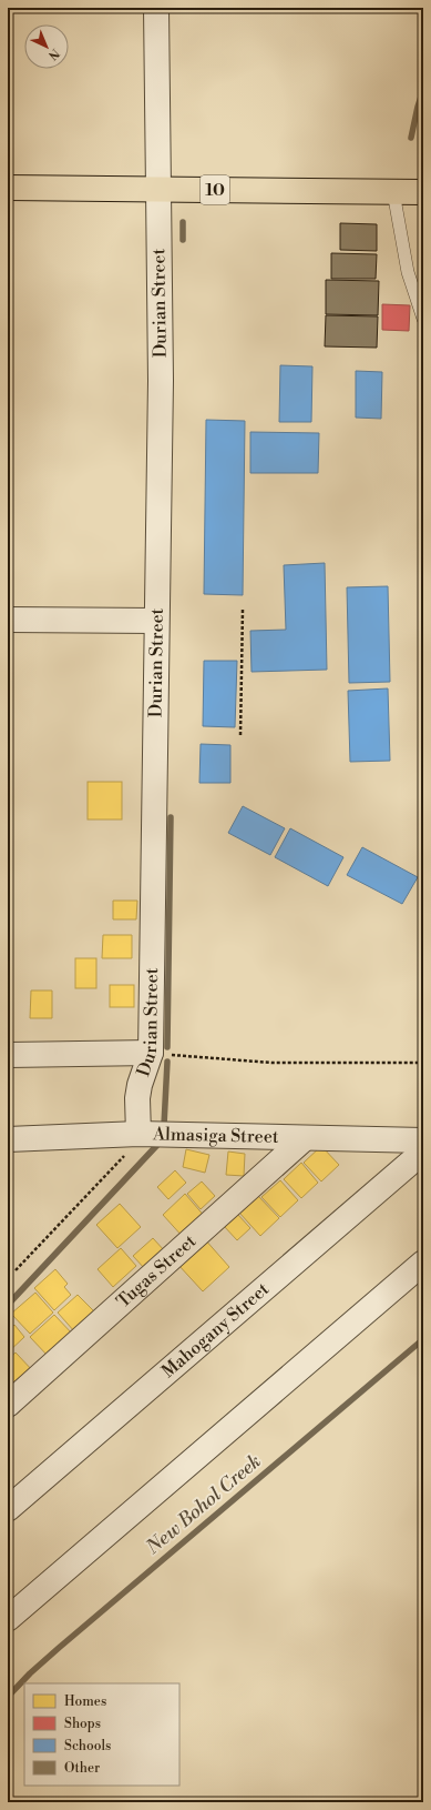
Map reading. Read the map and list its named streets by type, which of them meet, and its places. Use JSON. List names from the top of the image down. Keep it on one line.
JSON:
{"streets":{"highway":["10"],"street":["Durian Street","Almasiga Street","Tugas Street","Mahogany Street"]},"crossings":[["10","Durian Street"],["Durian Street","Almasiga Street"],["Almasiga Street","Tugas Street"]],"water":["New Bohol Creek"],"legend":["Homes","Shops","Schools","Other"],"north":"bottom right"}
